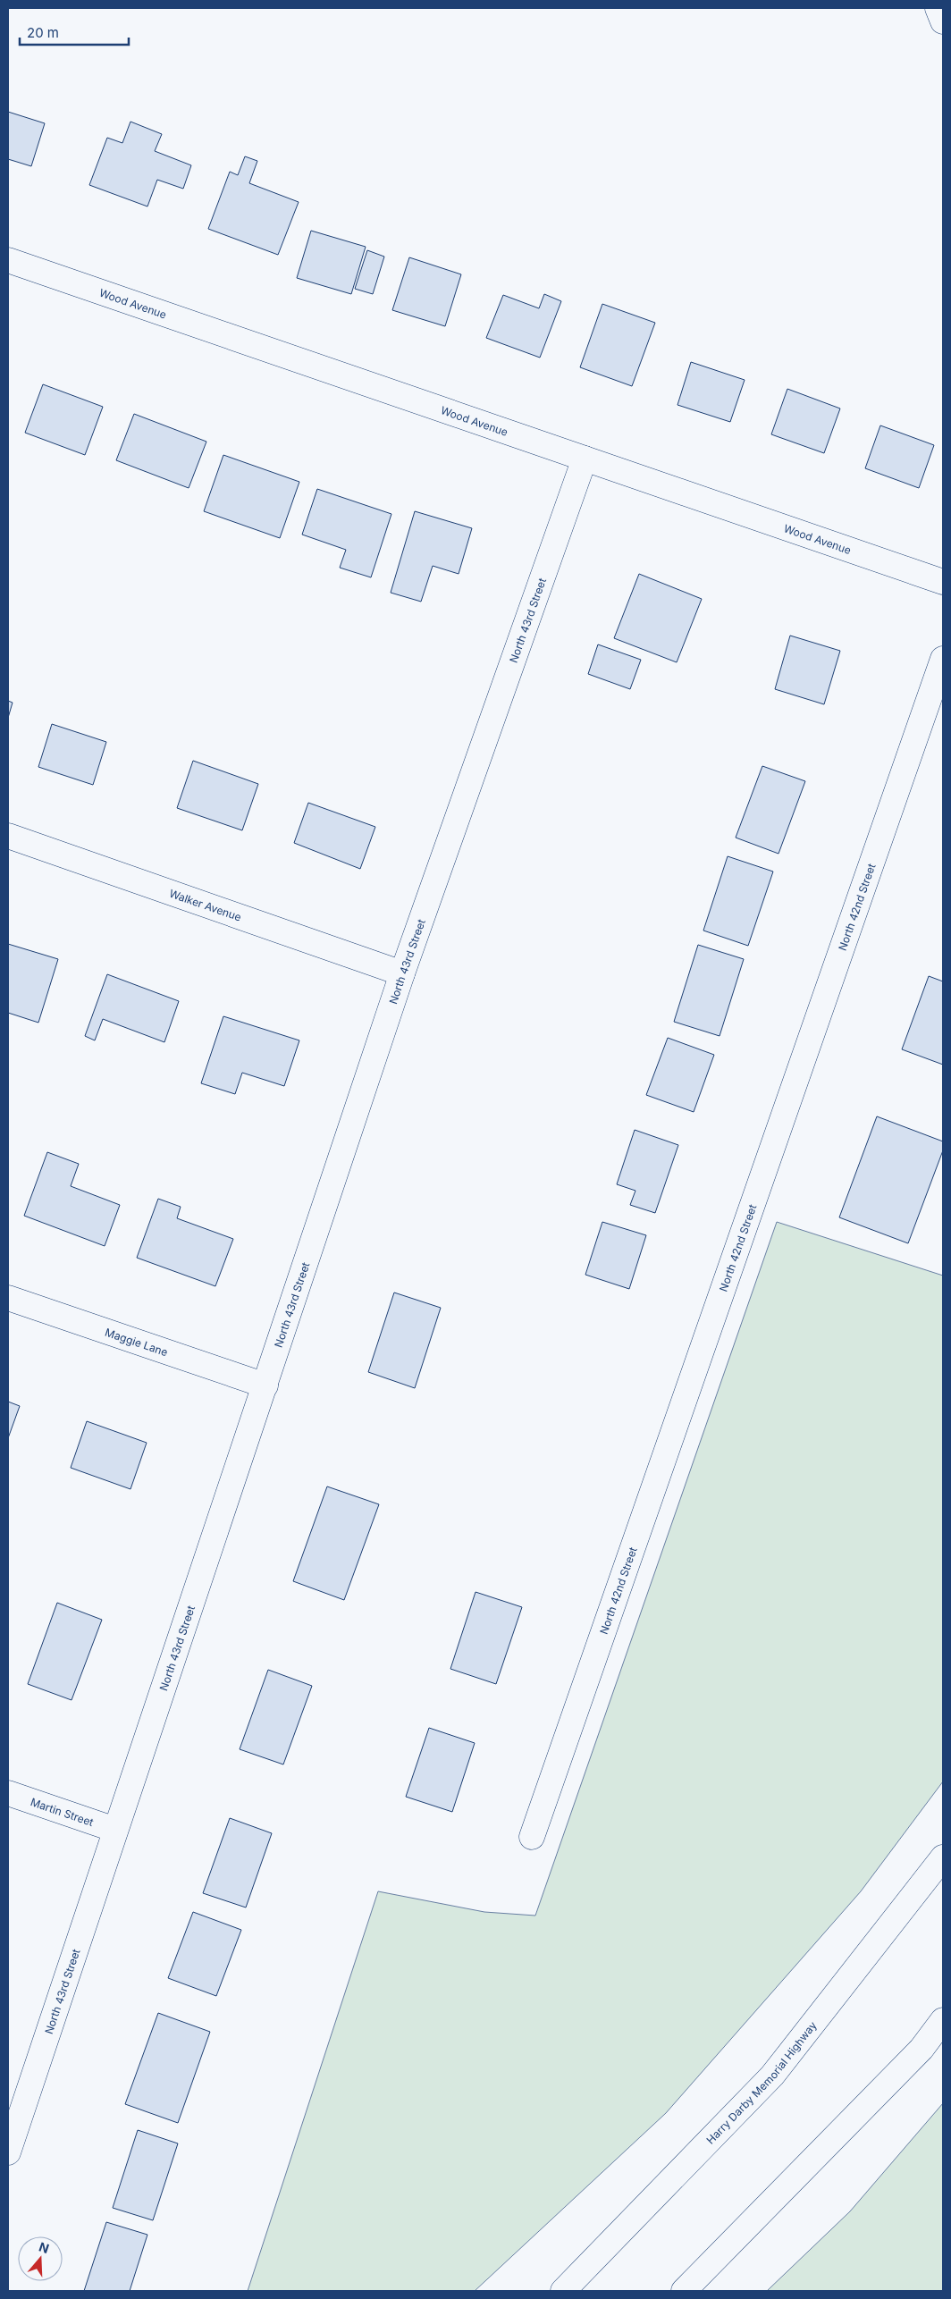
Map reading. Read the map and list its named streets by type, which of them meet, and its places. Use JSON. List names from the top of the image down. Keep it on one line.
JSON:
{"streets":{"main road":["Wood Avenue","North 43rd Street","Walker Avenue","North 42nd Street","Maggie Lane","Martin Street","Harry Darby Memorial Highway"]},"crossings":[["Wood Avenue","North 43rd Street"],["North 43rd Street","Walker Avenue"],["North 43rd Street","Maggie Lane"],["North 43rd Street","Martin Street"]],"scale_bar":"20 m","north":"top"}
